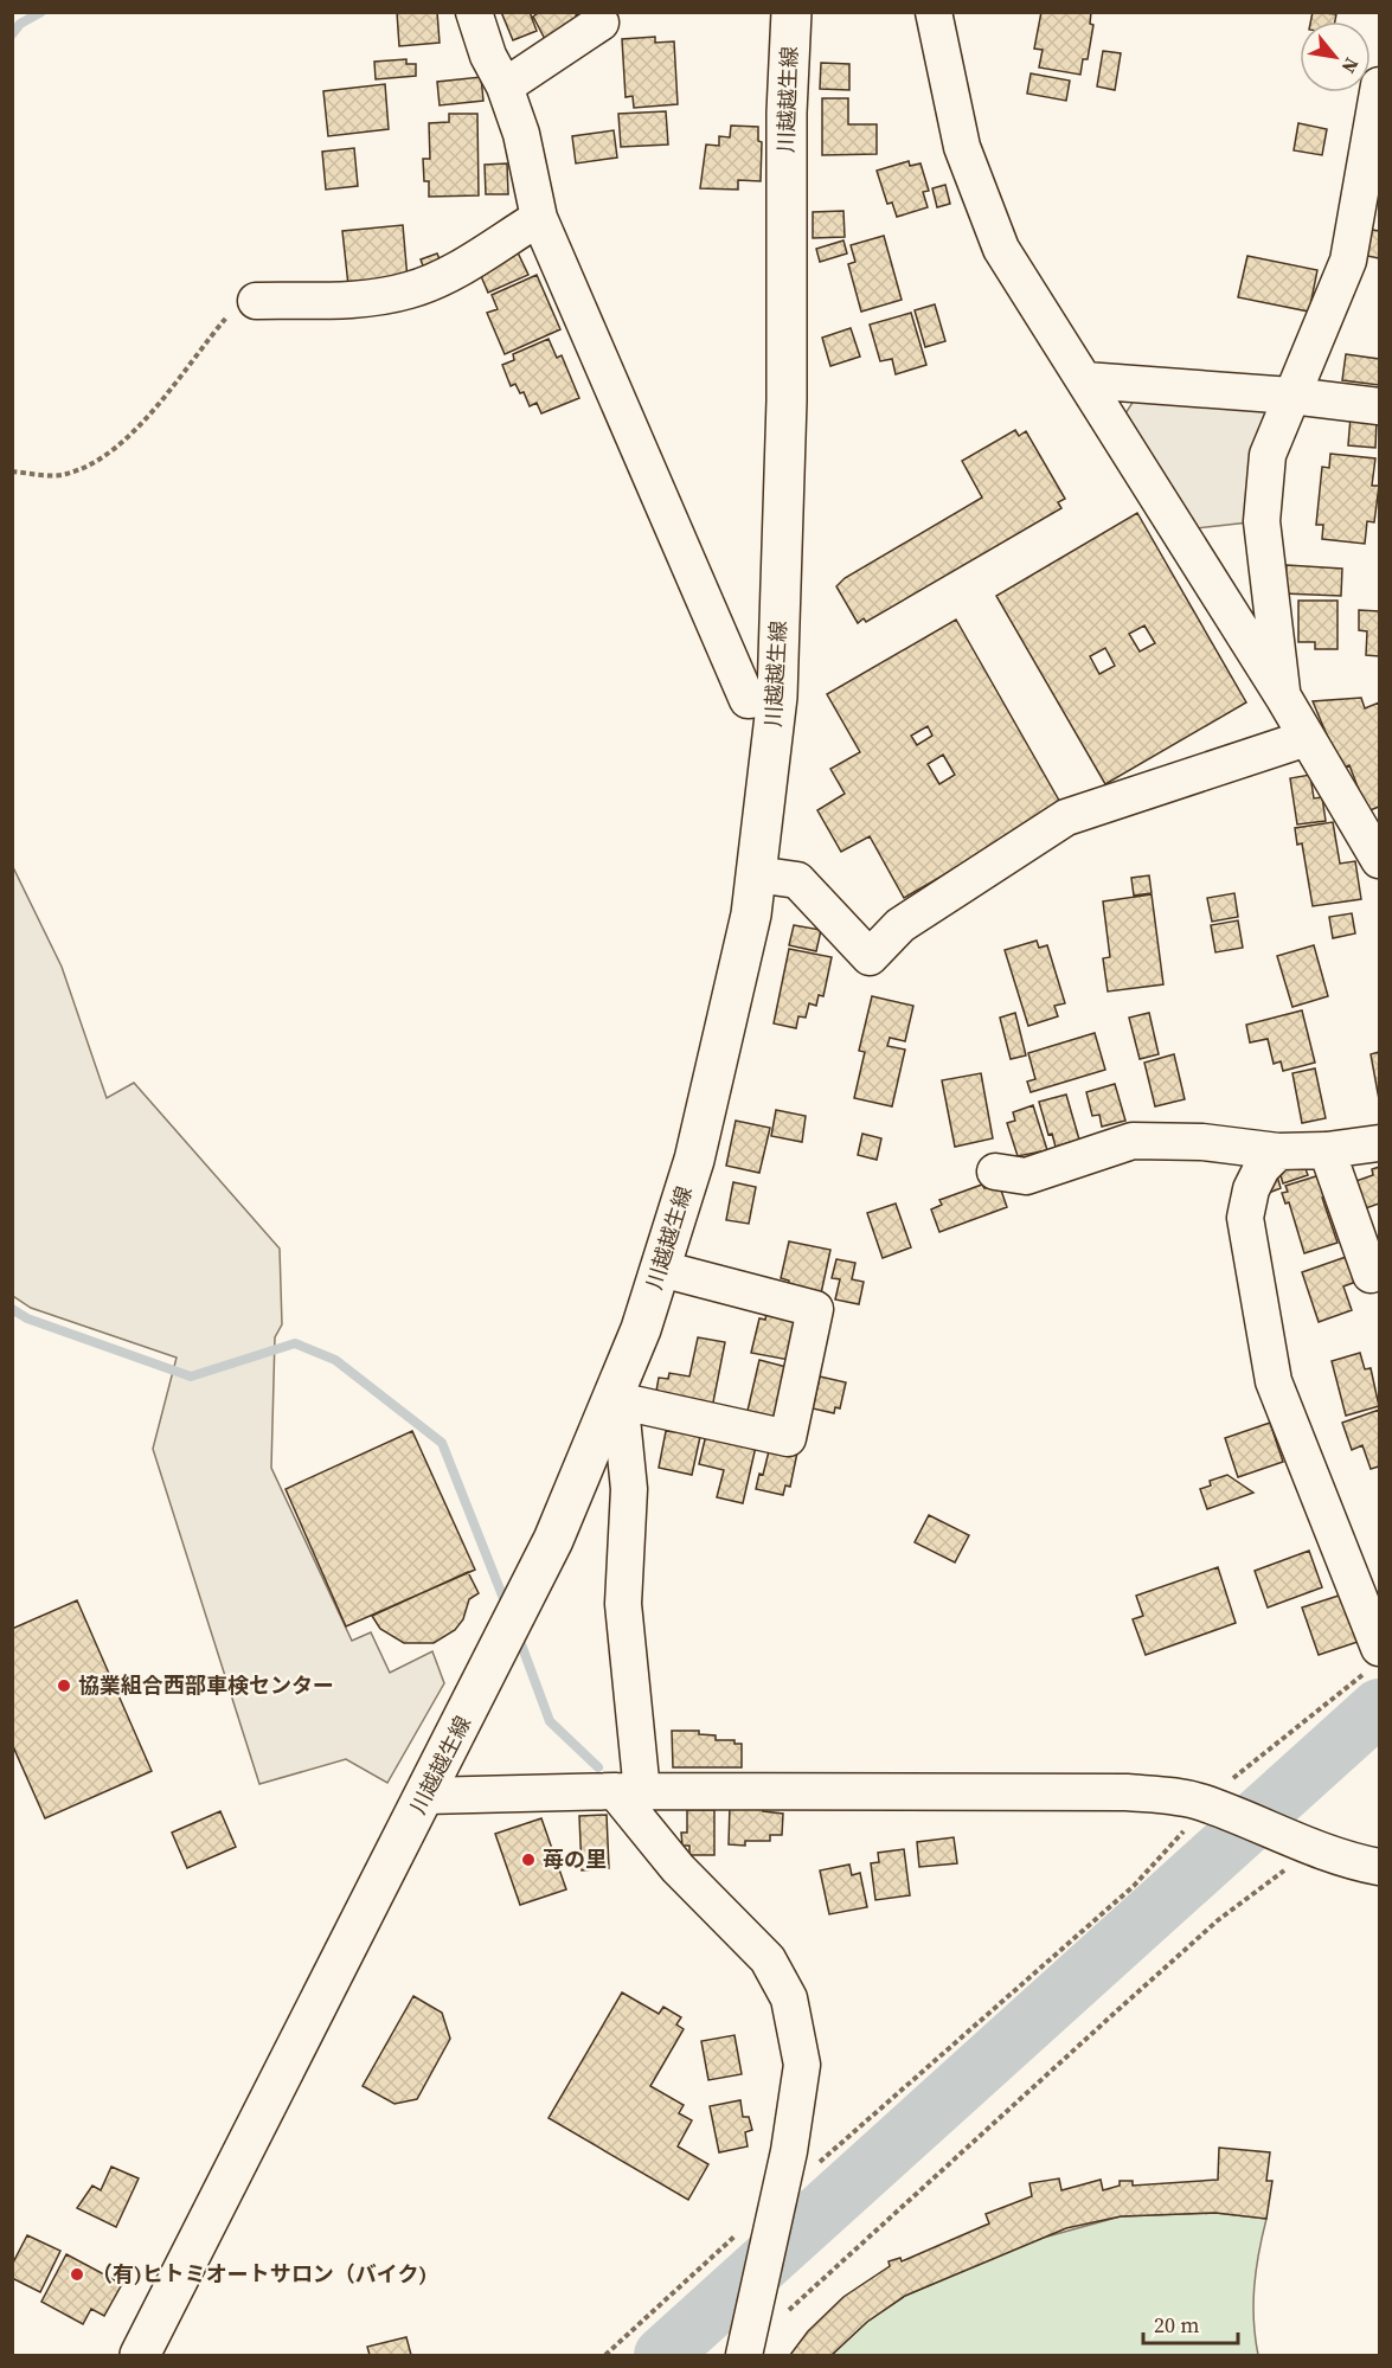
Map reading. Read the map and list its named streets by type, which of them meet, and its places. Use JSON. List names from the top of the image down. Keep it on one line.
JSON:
{"streets":{"main road":["川越越生線"]},"places":["協業組合西部車検センター","苺の里","（有)ヒトミオートサロン（バイク)"],"scale_bar":"20 m","north":"bottom right"}
